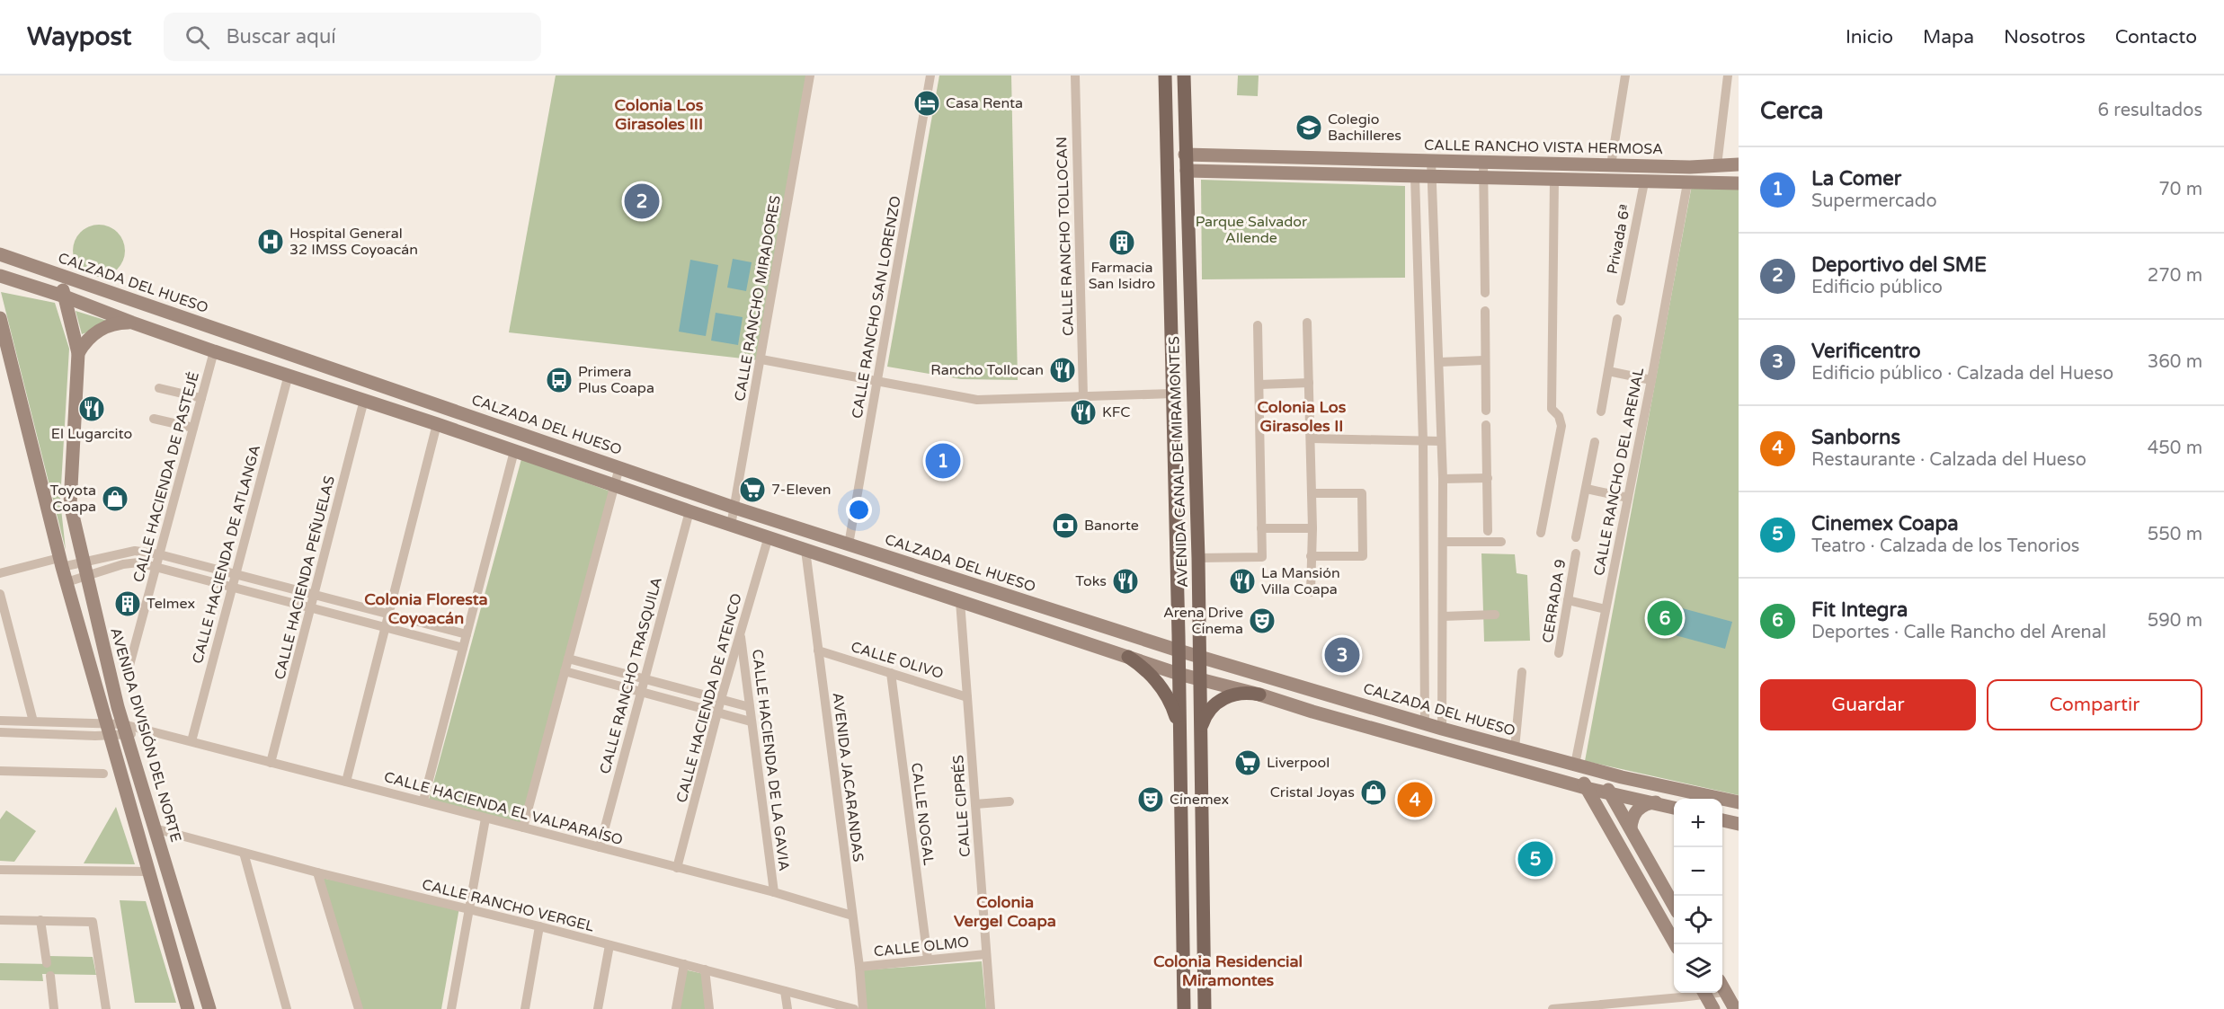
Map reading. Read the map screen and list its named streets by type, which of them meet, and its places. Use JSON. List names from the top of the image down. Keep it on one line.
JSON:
{"streets":{"main road":["CALLE RANCHO VISTA HERMOSA","CALZADA DEL HUESO","AVENIDA CANAL DE MIRAMONTES","AVENIDA DIVISIÓN DEL NORTE"],"street":["CALLE RANCHO TOLLOCAN","Privada 6ª","CALLE RANCHO MIRADORES","CALLE RANCHO SAN LORENZO","CALLE RANCHO DEL ARENAL","CALLE HACIENDA DE PASTEJÉ","CALLE HACIENDA DE ATLANGA","CALLE HACIENDA PEÑUELAS","CERRADA 9","CALLE OLIVO","CALLE RANCHO TRASQUILA","CALLE HACIENDA DE ATENCO","CALLE HACIENDA DE LA GAVIA","AVENIDA JACARANDAS","CALLE CIPRÉS","CALLE HACIENDA EL VALPARAÍSO","CALLE NOGAL","CALLE RANCHO VERGEL","CALLE OLMO"]},"crossings":[["CALLE RANCHO VISTA HERMOSA","AVENIDA CANAL DE MIRAMONTES"],["CALZADA DEL HUESO","CALLE RANCHO MIRADORES"],["CALZADA DEL HUESO","CALLE RANCHO SAN LORENZO"],["CALZADA DEL HUESO","AVENIDA CANAL DE MIRAMONTES"],["CALZADA DEL HUESO","CALLE RANCHO DEL ARENAL"],["CALZADA DEL HUESO","AVENIDA DIVISIÓN DEL NORTE"],["CALLE HACIENDA DE ATLANGA","CALLE HACIENDA EL VALPARAÍSO"],["CALLE HACIENDA PEÑUELAS","CALLE HACIENDA EL VALPARAÍSO"],["CALLE OLIVO","AVENIDA JACARANDAS"],["CALLE OLIVO","CALLE CIPRÉS"],["CALLE OLIVO","CALLE NOGAL"],["CALLE RANCHO TRASQUILA","CALLE HACIENDA EL VALPARAÍSO"],["CALLE HACIENDA DE ATENCO","CALLE HACIENDA DE LA GAVIA"],["CALLE HACIENDA DE ATENCO","CALLE HACIENDA EL VALPARAÍSO"],["AVENIDA DIVISIÓN DEL NORTE","CALLE HACIENDA EL VALPARAÍSO"],["AVENIDA DIVISIÓN DEL NORTE","CALLE RANCHO VERGEL"],["CALLE HACIENDA DE LA GAVIA","CALLE HACIENDA EL VALPARAÍSO"],["AVENIDA JACARANDAS","CALLE HACIENDA EL VALPARAÍSO"],["AVENIDA JACARANDAS","CALLE OLMO"],["CALLE CIPRÉS","CALLE OLMO"],["CALLE NOGAL","CALLE OLMO"]],"districts":["Colonia Los Girasoles III","Colonia Los Girasoles II","Colonia Floresta Coyoacán","Colonia Vergel Coapa","Colonia Residencial Miramontes"],"parks":["Parque Salvador Allende"],"places":{"hotel":["Casa Renta"],"school or university":["Colegio Bachilleres"],"hospital":["Hospital General 32 IMSS Coyoacán"],"building":["Farmacia San Isidro","Telmex"],"restaurant":["Rancho Tollocan","El Lugarcito","KFC","Toks","La Mansión Villa Coapa"],"bus stop":["Primera Plus Coapa"],"supermarket":["7-Eleven","Liverpool"],"shop":["Toyota Coapa","Cristal Joyas"],"bank":["Banorte"],"theatre":["Arena Drive Cinema","Cinemex"]},"page":{"header":"Waypost","search":"Buscar aquí","nav":["Inicio","Mapa","Nosotros","Contacto"],"heading":["Cerca","6 resultados"],"list":[{"mark":"1","name":"La Comer","note":"Supermercado","value":"70 m"},{"mark":"2","name":"Deportivo del SME","note":"Edificio público","value":"270 m"},{"mark":"3","name":"Verificentro","note":"Edificio público · Calzada del Hueso","value":"360 m"},{"mark":"4","name":"Sanborns","note":"Restaurante · Calzada del Hueso","value":"450 m"},{"mark":"5","name":"Cinemex Coapa","note":"Teatro · Calzada de los Tenorios","value":"550 m"},{"mark":"6","name":"Fit Integra","note":"Deportes · Calle Rancho del Arenal","value":"590 m"}],"pins":["2","1","6","3","4","5"],"buttons":["Guardar","Compartir"],"map_buttons":["+","−"]}}
